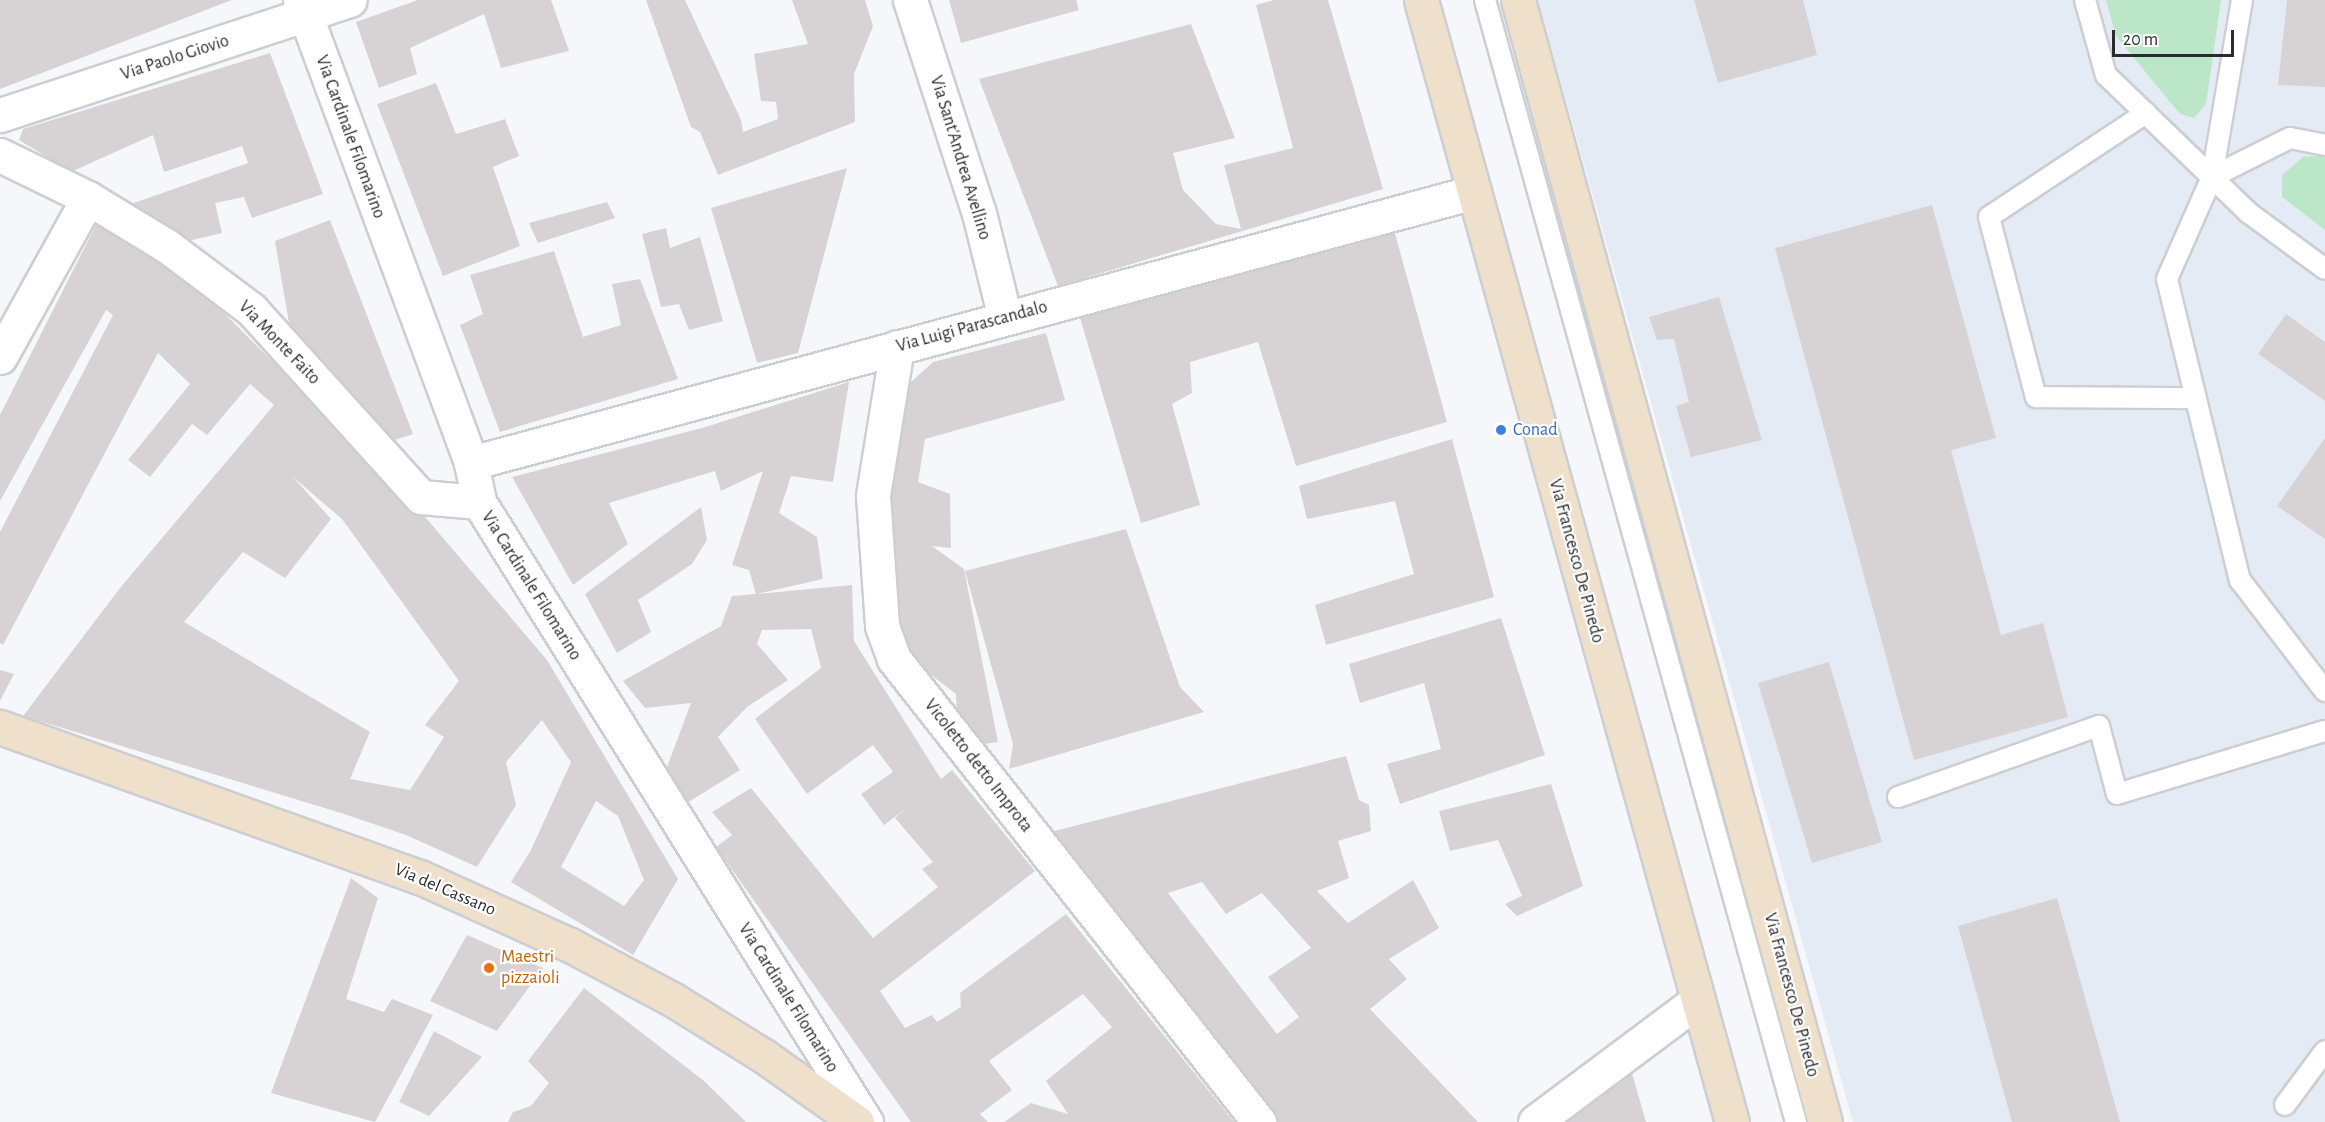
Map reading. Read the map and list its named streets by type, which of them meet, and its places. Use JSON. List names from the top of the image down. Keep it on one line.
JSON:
{"streets":{"main road":["Via Francesco De Pinedo","Via del Cassano"],"street":["Via Paolo Giovio","Via Cardinale Filomarino","Via Sant'Andrea Avellino","Via Luigi Parascandalo","Via Monte Faito","Vicoletto detto Improta"]},"crossings":[["Via Paolo Giovio","Via Cardinale Filomarino"],["Via Cardinale Filomarino","Via Luigi Parascandalo"],["Via Cardinale Filomarino","Via Monte Faito"],["Via Sant'Andrea Avellino","Via Luigi Parascandalo"],["Via Luigi Parascandalo","Via Francesco De Pinedo"],["Via Luigi Parascandalo","Vicoletto detto Improta"]],"places":["Conad","Maestri pizzaioli"],"scale_bar":"20 m"}
